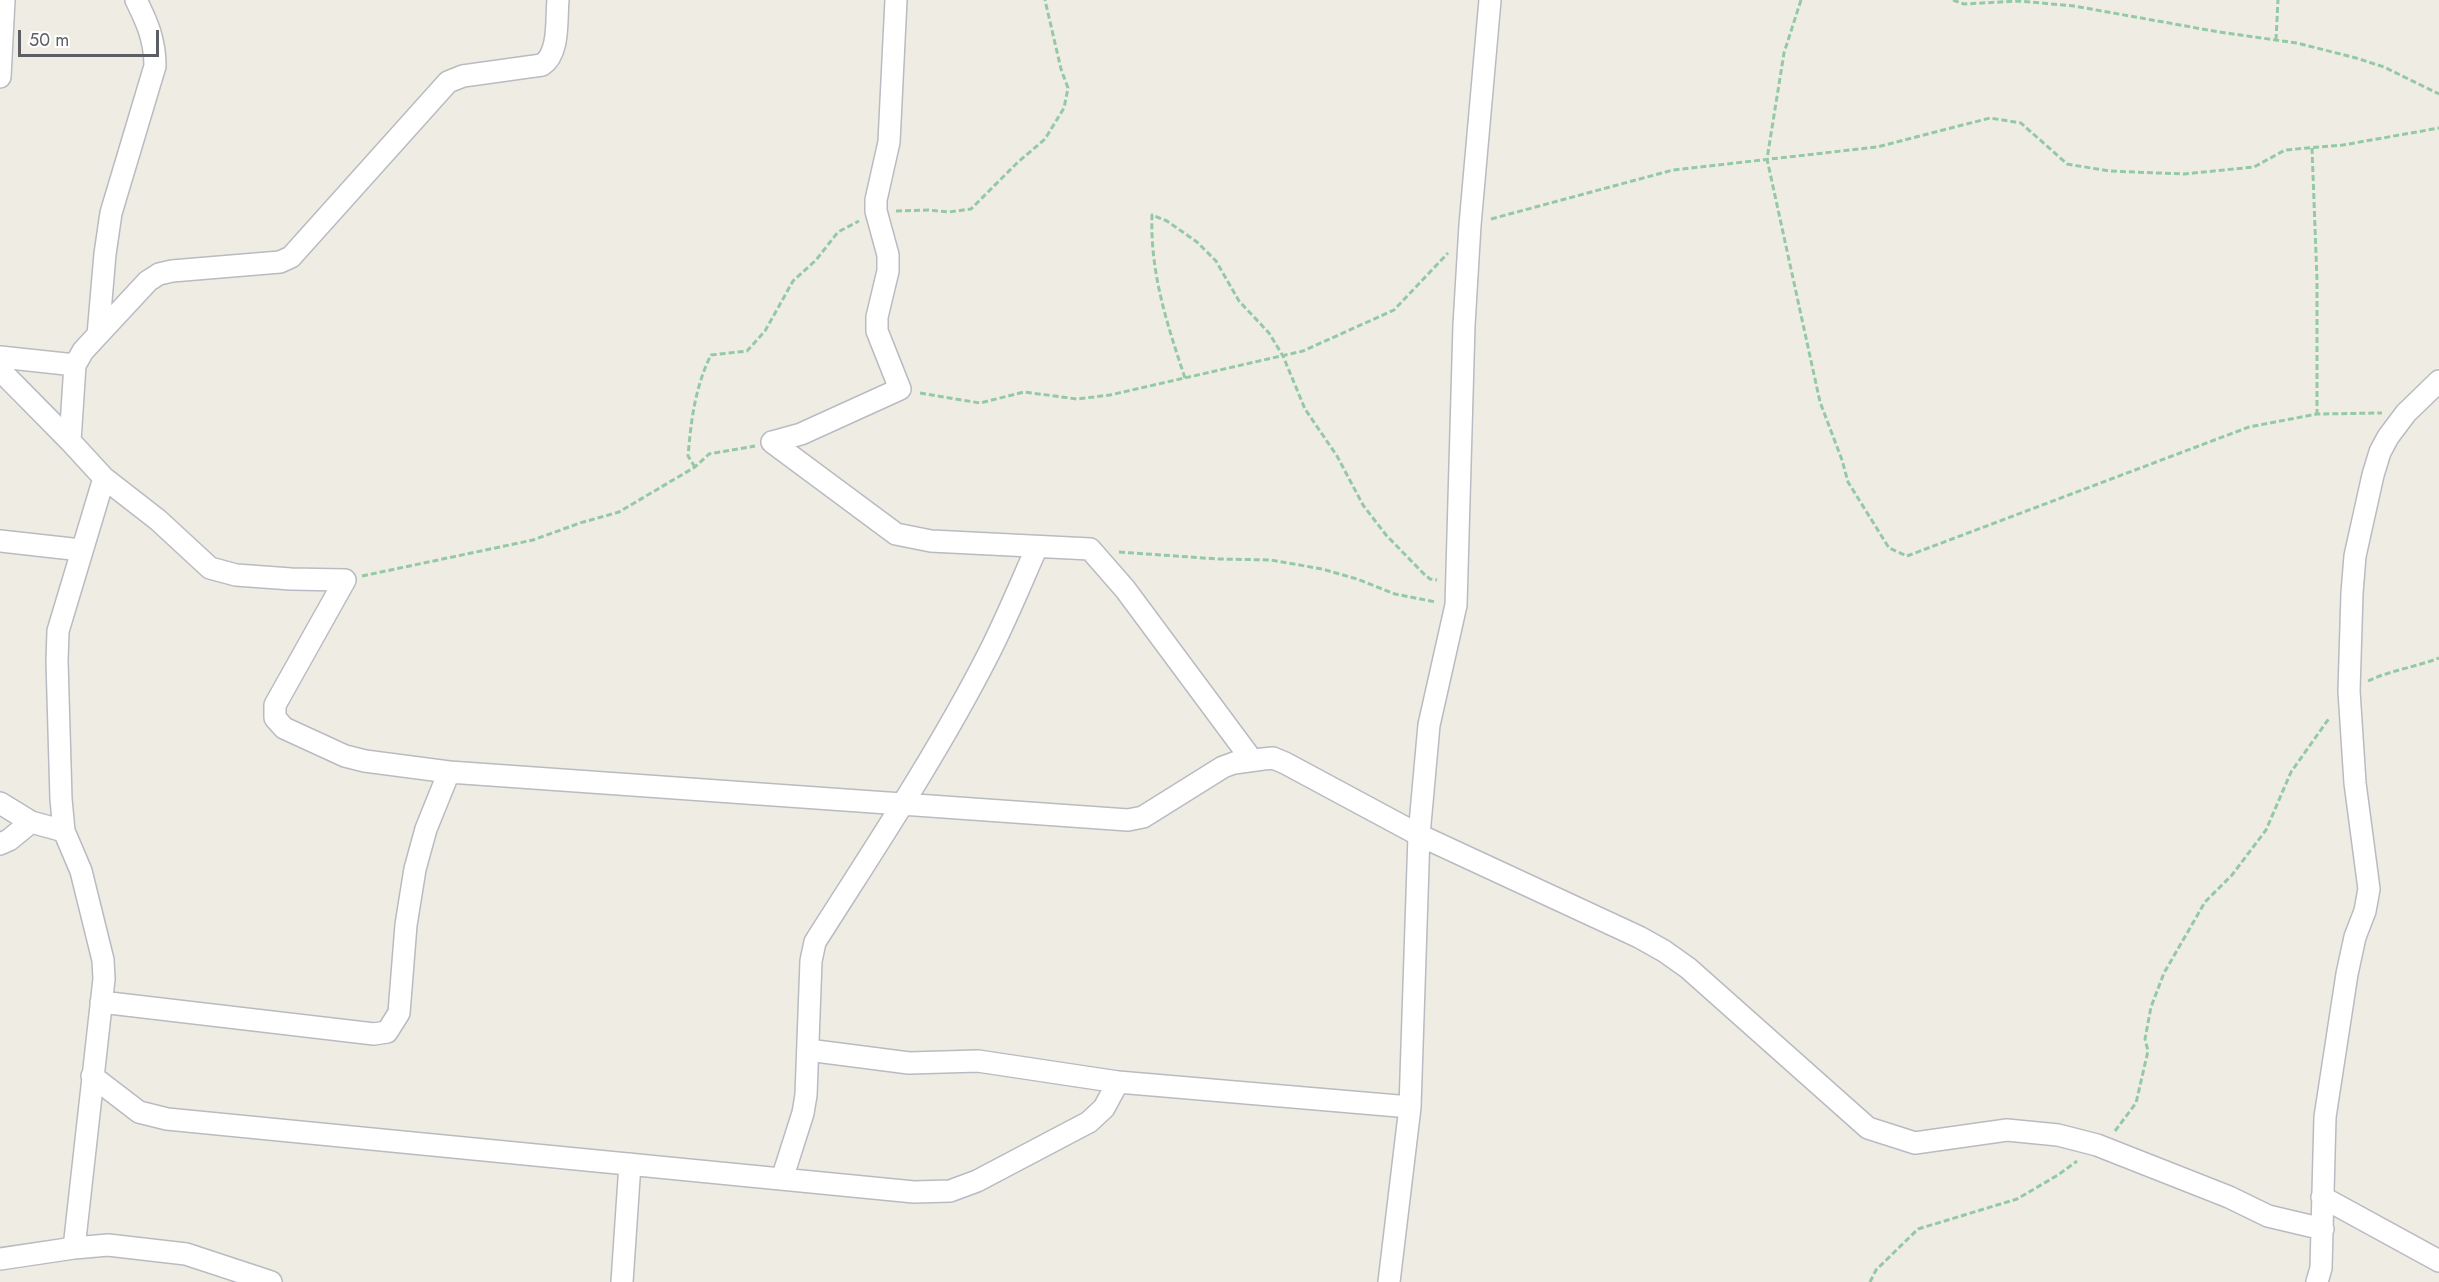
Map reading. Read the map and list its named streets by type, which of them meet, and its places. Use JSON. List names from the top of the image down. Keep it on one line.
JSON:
{"scale_bar":"50 m"}
